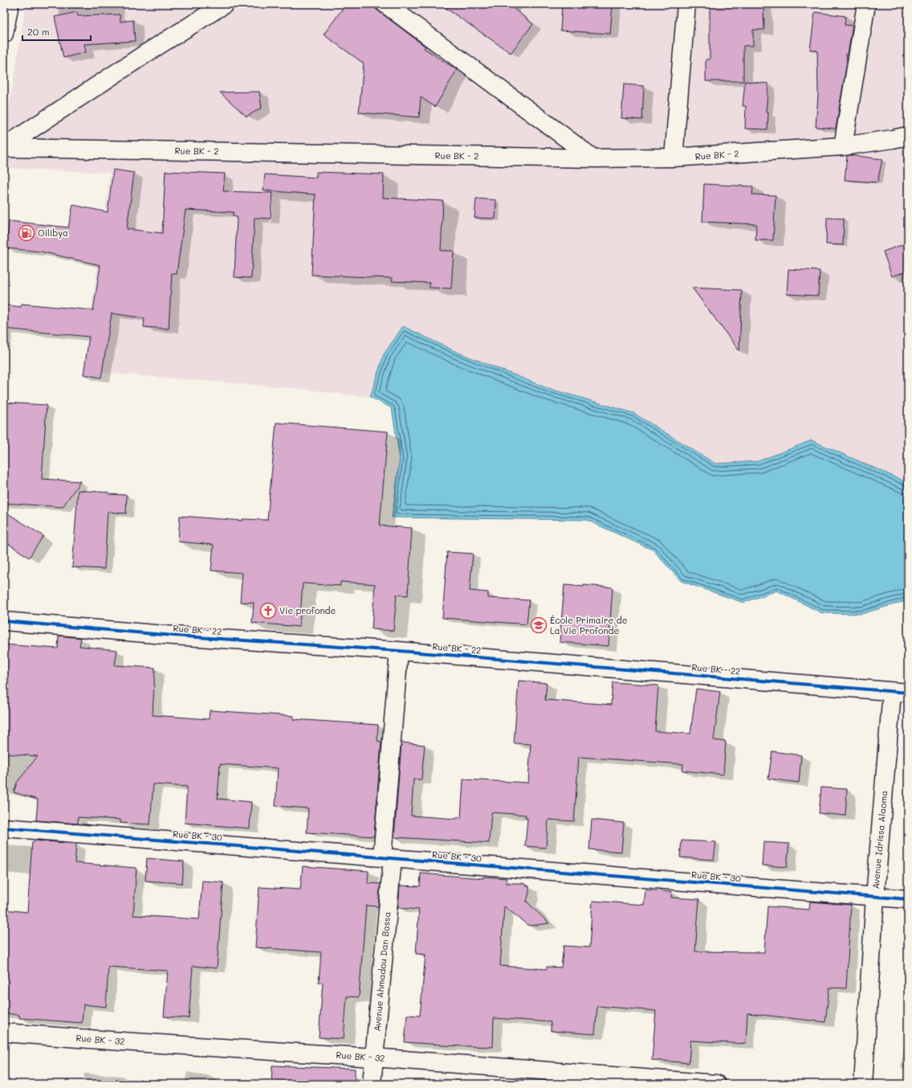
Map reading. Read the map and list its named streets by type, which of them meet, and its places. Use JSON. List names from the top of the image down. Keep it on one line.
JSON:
{"streets":{"street":["Rue BK - 2","Rue BK - 22","Rue BK - 30","Avenue Idrissa Alaoma","Avenue Ahmadou Dan Bassa","Rue BK - 32"]},"crossings":[["Rue BK - 22","Avenue Idrissa Alaoma"],["Rue BK - 22","Avenue Ahmadou Dan Bassa"],["Rue BK - 30","Avenue Idrissa Alaoma"],["Rue BK - 30","Avenue Ahmadou Dan Bassa"],["Avenue Ahmadou Dan Bassa","Rue BK - 32"]],"places":{"fuel station":["Oilibya"],"church":["Vie profonde"],"school or university":["École Primaire de La Vie Profonde"]},"scale_bar":"20 m"}
